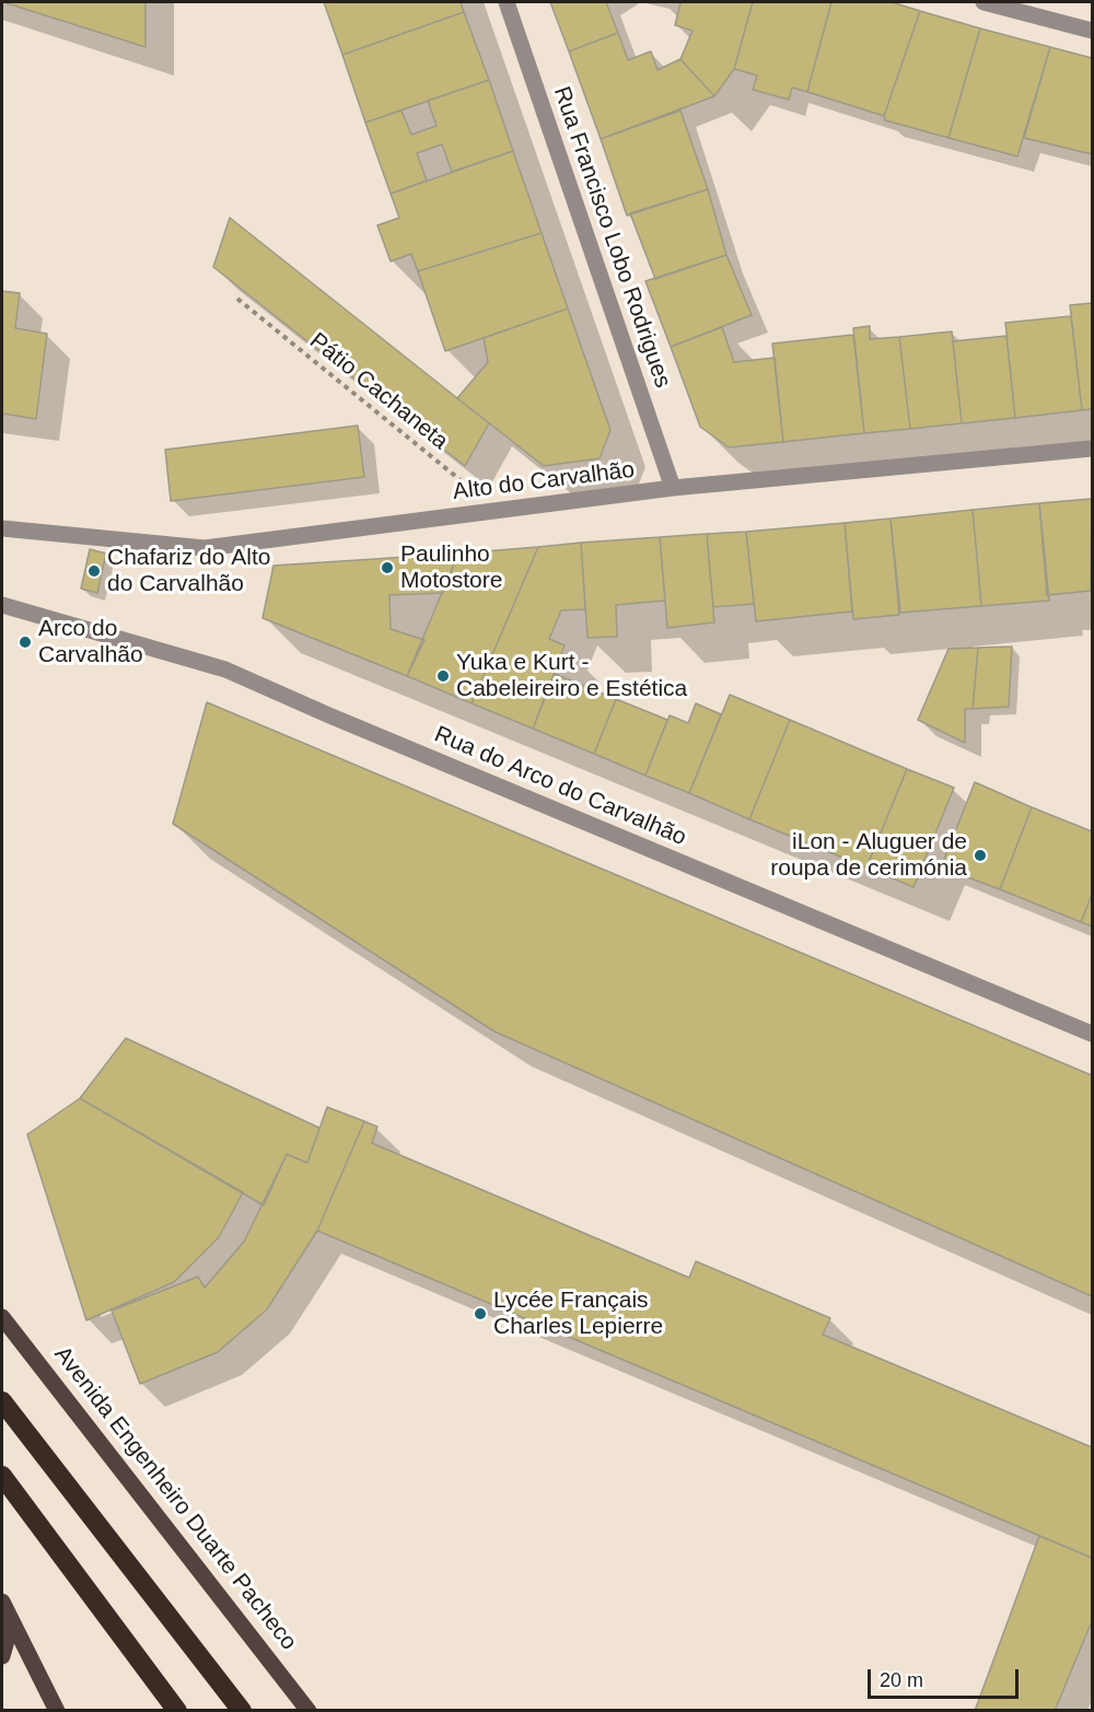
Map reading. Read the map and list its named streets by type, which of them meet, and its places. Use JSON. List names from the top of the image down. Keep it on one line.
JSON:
{"streets":{"main road":["Avenida Engenheiro Duarte Pacheco"],"street":["Rua Francisco Lobo Rodrigues","Alto do Carvalhão","Rua do Arco do Carvalhão"],"path":["Pátio Cachaneta"]},"crossings":[["Rua Francisco Lobo Rodrigues","Alto do Carvalhão"],["Pátio Cachaneta","Alto do Carvalhão"]],"places":["Paulinho Motostore","Chafariz do Alto do Carvalhão","Arco do Carvalhão","Yuka e Kurt - Cabeleireiro e Estética","iLon - Aluguer de roupa de cerimónia","Lycée Français Charles Lepierre"],"scale_bar":"20 m"}
